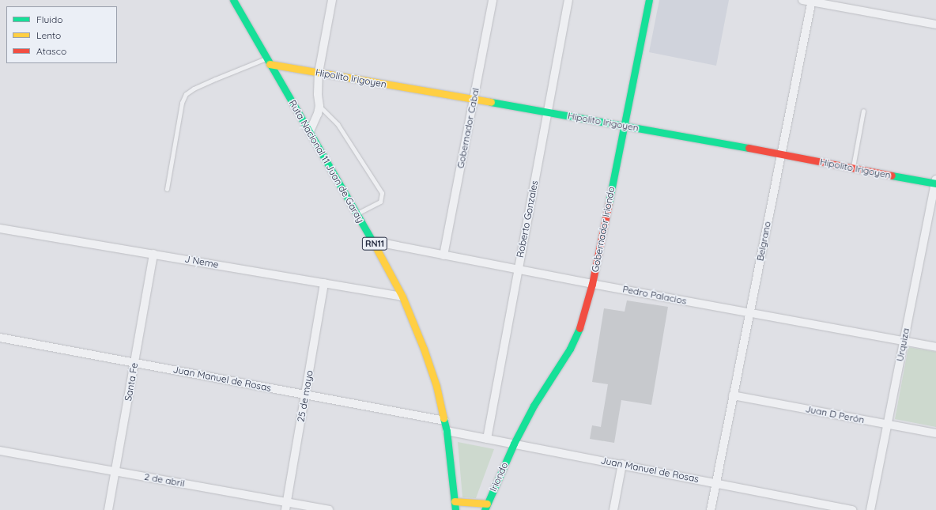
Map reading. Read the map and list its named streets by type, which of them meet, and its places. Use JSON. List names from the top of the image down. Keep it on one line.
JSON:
{"streets":{"main road":["Hipolito Irigoyen","Ruta Nacional 11 Juan de Garay","Gobernador Iriondo","RN11","Iriondo"],"street":["Gobernador Cabal","Roberto Gonzales","Belgrano","J Neme","Pedro Palacios","Urquiza","Juan Manuel de Rosas","Santa Fe","25 de mayo","Juan D Perón","2 de abril"]},"crossings":[["Hipolito Irigoyen","Gobernador Cabal"],["Hipolito Irigoyen","Ruta Nacional 11 Juan de Garay"],["Hipolito Irigoyen","Roberto Gonzales"],["Hipolito Irigoyen","Gobernador Iriondo"],["Hipolito Irigoyen","Belgrano"],["Hipolito Irigoyen","Urquiza"],["Gobernador Cabal","Pedro Palacios"],["Ruta Nacional 11 Juan de Garay","J Neme"],["Ruta Nacional 11 Juan de Garay","Pedro Palacios"],["Ruta Nacional 11 Juan de Garay","Juan Manuel de Rosas"],["Roberto Gonzales","Pedro Palacios"],["Roberto Gonzales","Juan Manuel de Rosas"],["Gobernador Iriondo","Pedro Palacios"],["Gobernador Iriondo","Juan Manuel de Rosas"],["Gobernador Iriondo","Iriondo"],["Belgrano","Pedro Palacios"],["Belgrano","Juan Manuel de Rosas"],["Belgrano","Juan D Perón"],["J Neme","Santa Fe"],["J Neme","25 de mayo"],["Pedro Palacios","Urquiza"],["Urquiza","Juan D Perón"],["Juan Manuel de Rosas","Santa Fe"],["Juan Manuel de Rosas","25 de mayo"],["Juan Manuel de Rosas","Iriondo"],["Santa Fe","2 de abril"],["25 de mayo","2 de abril"]],"legend":["Fluido","Lento","Atasco"]}
